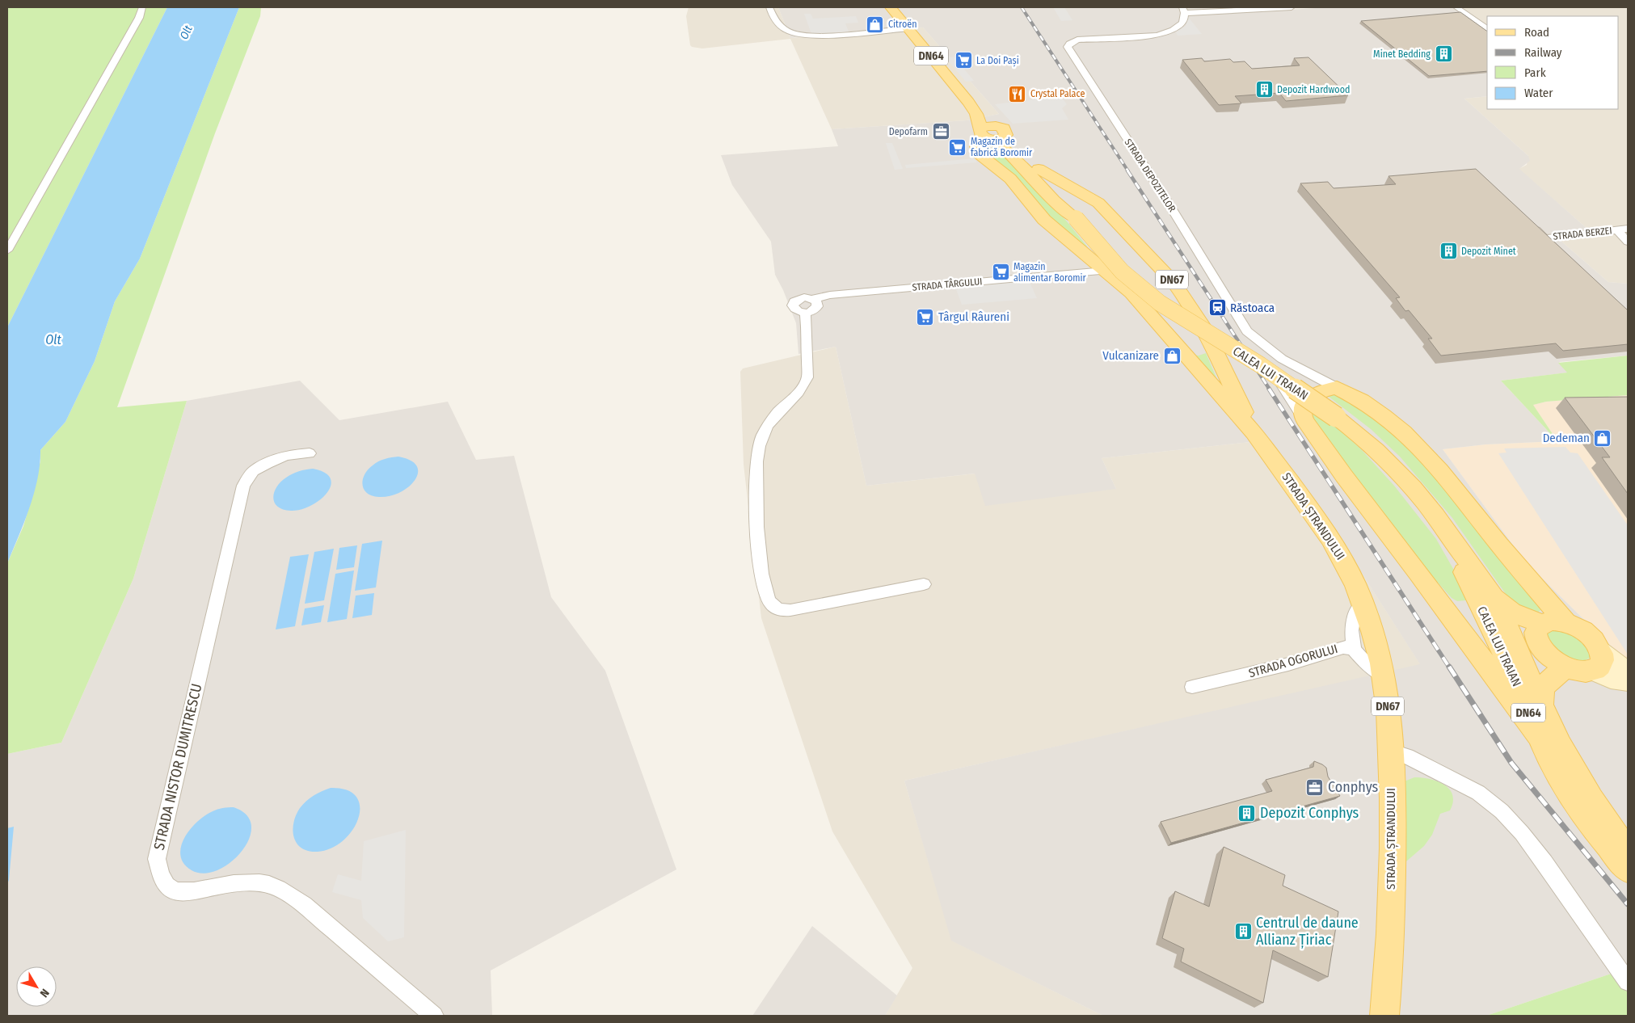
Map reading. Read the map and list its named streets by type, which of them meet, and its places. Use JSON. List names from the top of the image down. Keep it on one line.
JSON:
{"streets":{"main road":["DN64","DN67","CALEA LUI TRAIAN","STRADA ȘTRANDULUI"],"street":["STRADA DEPOZITELOR","STRADA BERZEI","STRADA TÂRGULUI","STRADA OGORULUI","STRADA NISTOR DUMITRESCU"]},"crossings":[["DN64","CALEA LUI TRAIAN"],["DN64","STRADA ȘTRANDULUI"],["DN67","CALEA LUI TRAIAN"],["DN67","STRADA ȘTRANDULUI"],["STRADA TÂRGULUI","STRADA ȘTRANDULUI"],["CALEA LUI TRAIAN","STRADA ȘTRANDULUI"],["STRADA ȘTRANDULUI","STRADA OGORULUI"]],"water":["Olt"],"places":{"shop":["Citroën","Vulcanizare","Dedeman"],"building":["Minet Bedding","Depozit Hardwood","Depozit Minet","Depozit Conphys","Centrul de daune Allianz Țiriac"],"supermarket":["La Doi Pași","Magazin de fabrică Boromir","Magazin alimentar Boromir","Târgul Râureni"],"restaurant":["Crystal Palace"],"office":["Depofarm","Conphys"],"station":["Răstoaca"]},"legend":["Road","Railway","Park","Water"],"north":"bottom right"}
